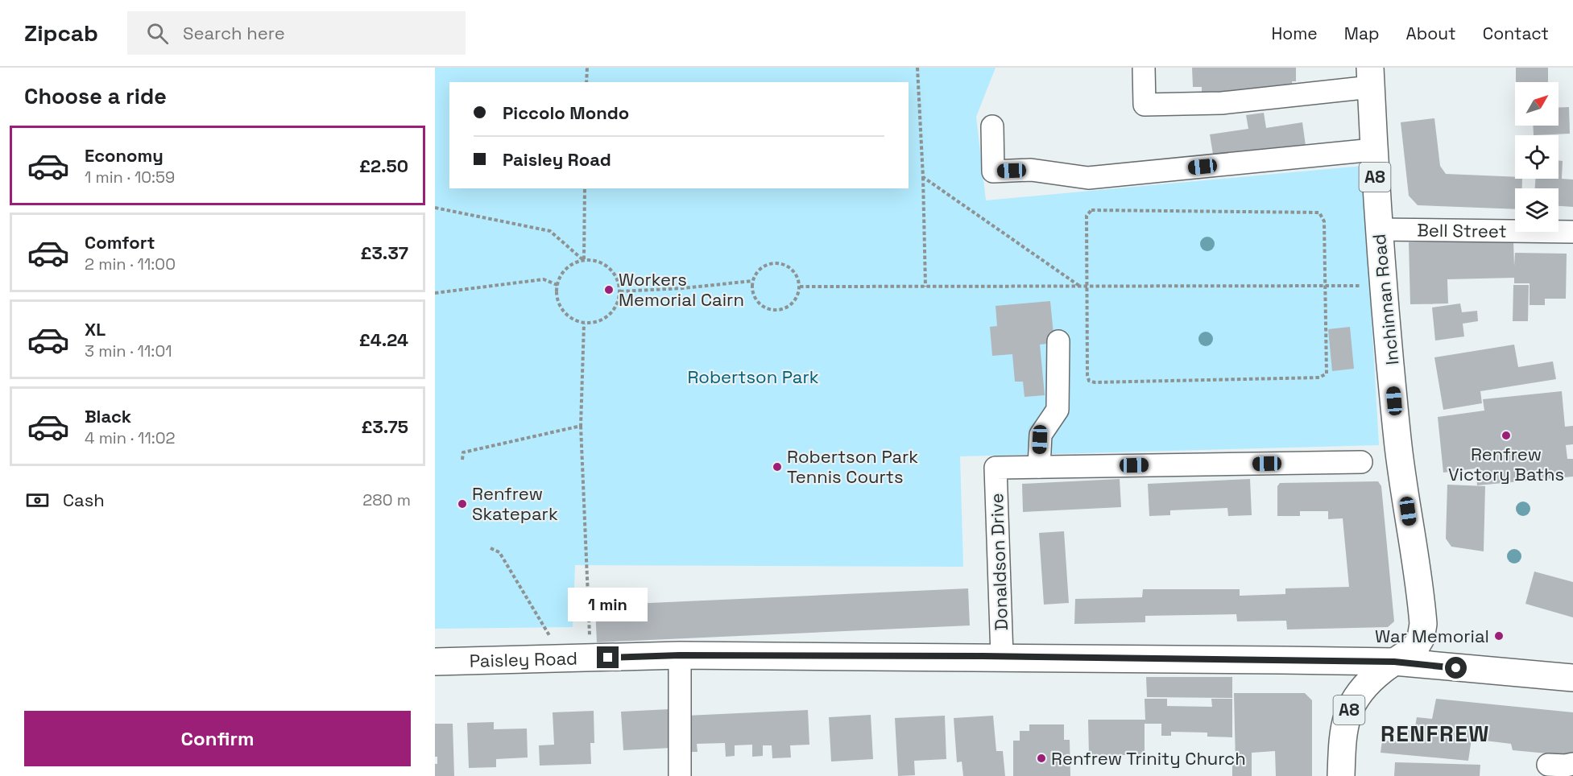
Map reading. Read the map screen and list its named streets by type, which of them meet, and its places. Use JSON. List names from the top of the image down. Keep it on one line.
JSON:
{"streets":{"main road":["A8","Inchinnan Road","Paisley Road"],"street":["Bell Street","Donaldson Drive"]},"crossings":[["A8","Inchinnan Road"],["A8","Paisley Road"],["Bell Street","Inchinnan Road"],["Inchinnan Road","Paisley Road"],["Donaldson Drive","Paisley Road"]],"districts":["RENFREW"],"parks":["Robertson Park"],"places":["Workers Memorial Cairn","Renfrew Victory Baths","Robertson Park Tennis Courts","Renfrew Skatepark","War Memorial","Renfrew Trinity Church"],"north":"top right","page":{"header":"Zipcab","search":"Search here","nav":["Home","Map","About","Contact"],"heading":"Choose a ride","banner":["Piccolo Mondo","Paisley Road"],"list":[{"name":"Economy","note":"1 min · 10:59","value":"£2.50"},{"name":"Comfort","note":"2 min · 11:00","value":"£3.37"},{"name":"XL","note":"3 min · 11:01","value":"£4.24"},{"name":"Black","note":"4 min · 11:02","value":"£3.75"}],"pay":["Cash","280 m"],"bubble":"1 min","buttons":"Confirm"}}
